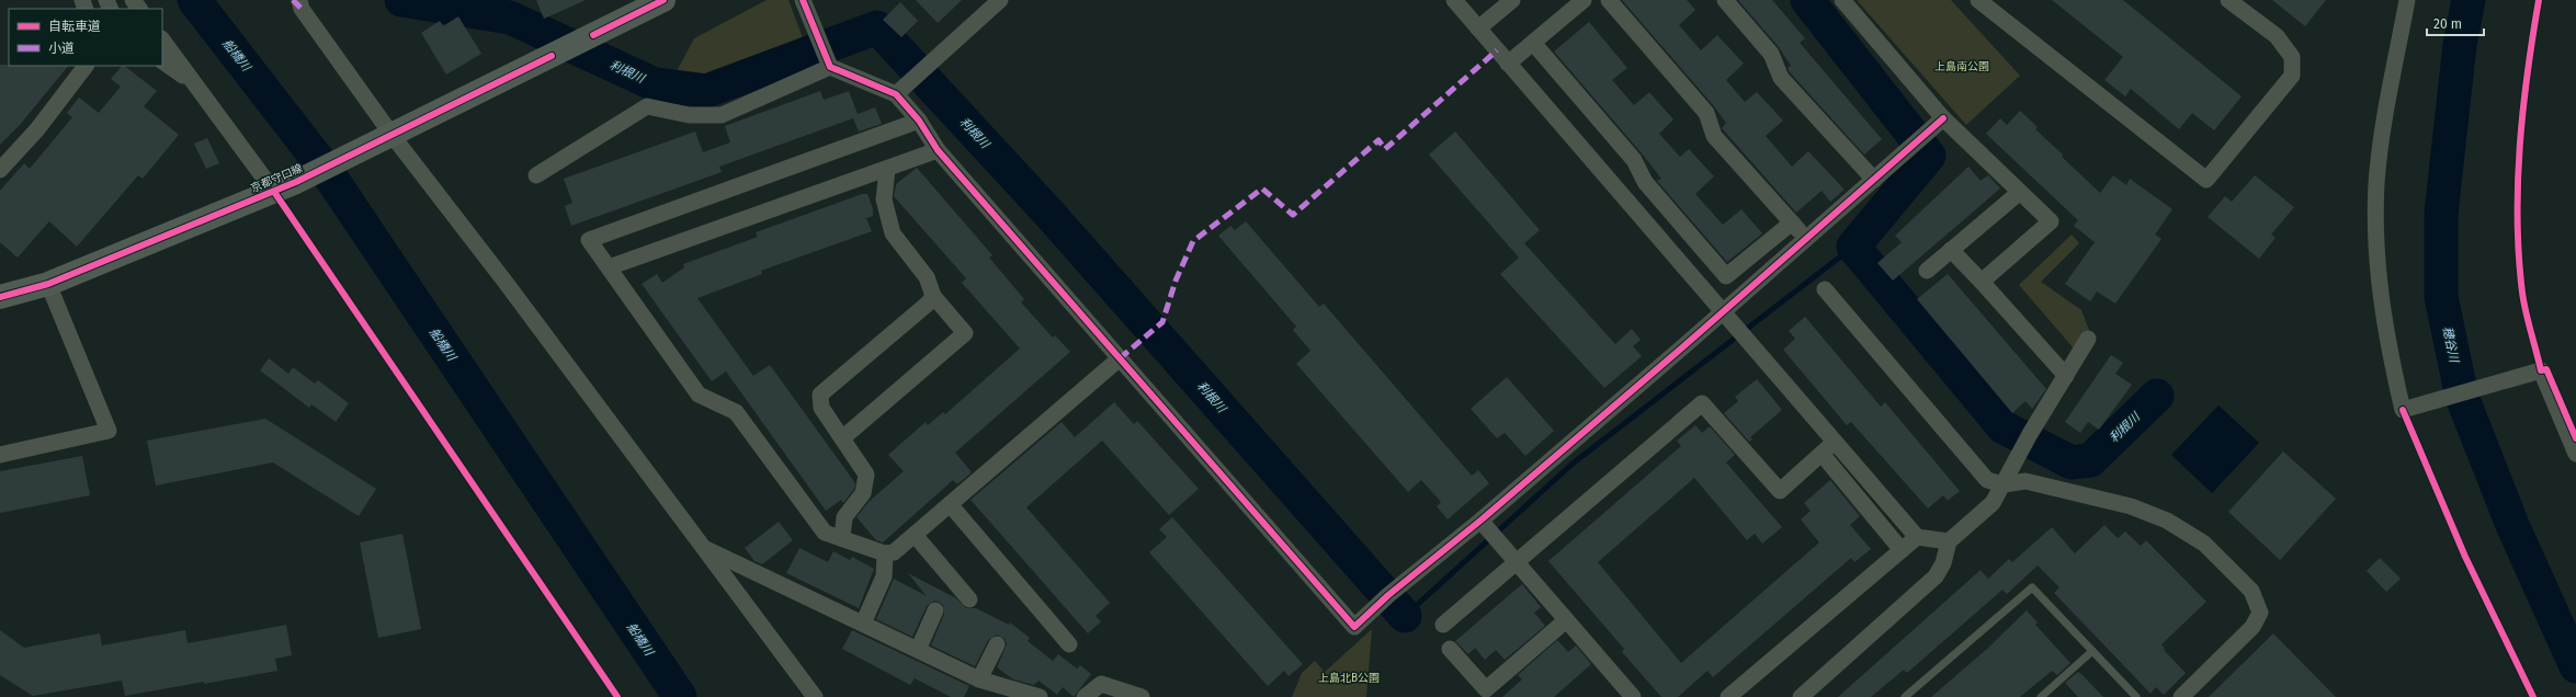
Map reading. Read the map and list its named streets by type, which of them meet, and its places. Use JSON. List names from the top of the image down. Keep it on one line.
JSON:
{"streets":{"main road":["京都守口線"]},"water":["船橋川","利根川","穂谷川"],"parks":["上島南公園","上島北B公園"],"legend":["自転車道","小道"],"scale_bar":"20 m"}
